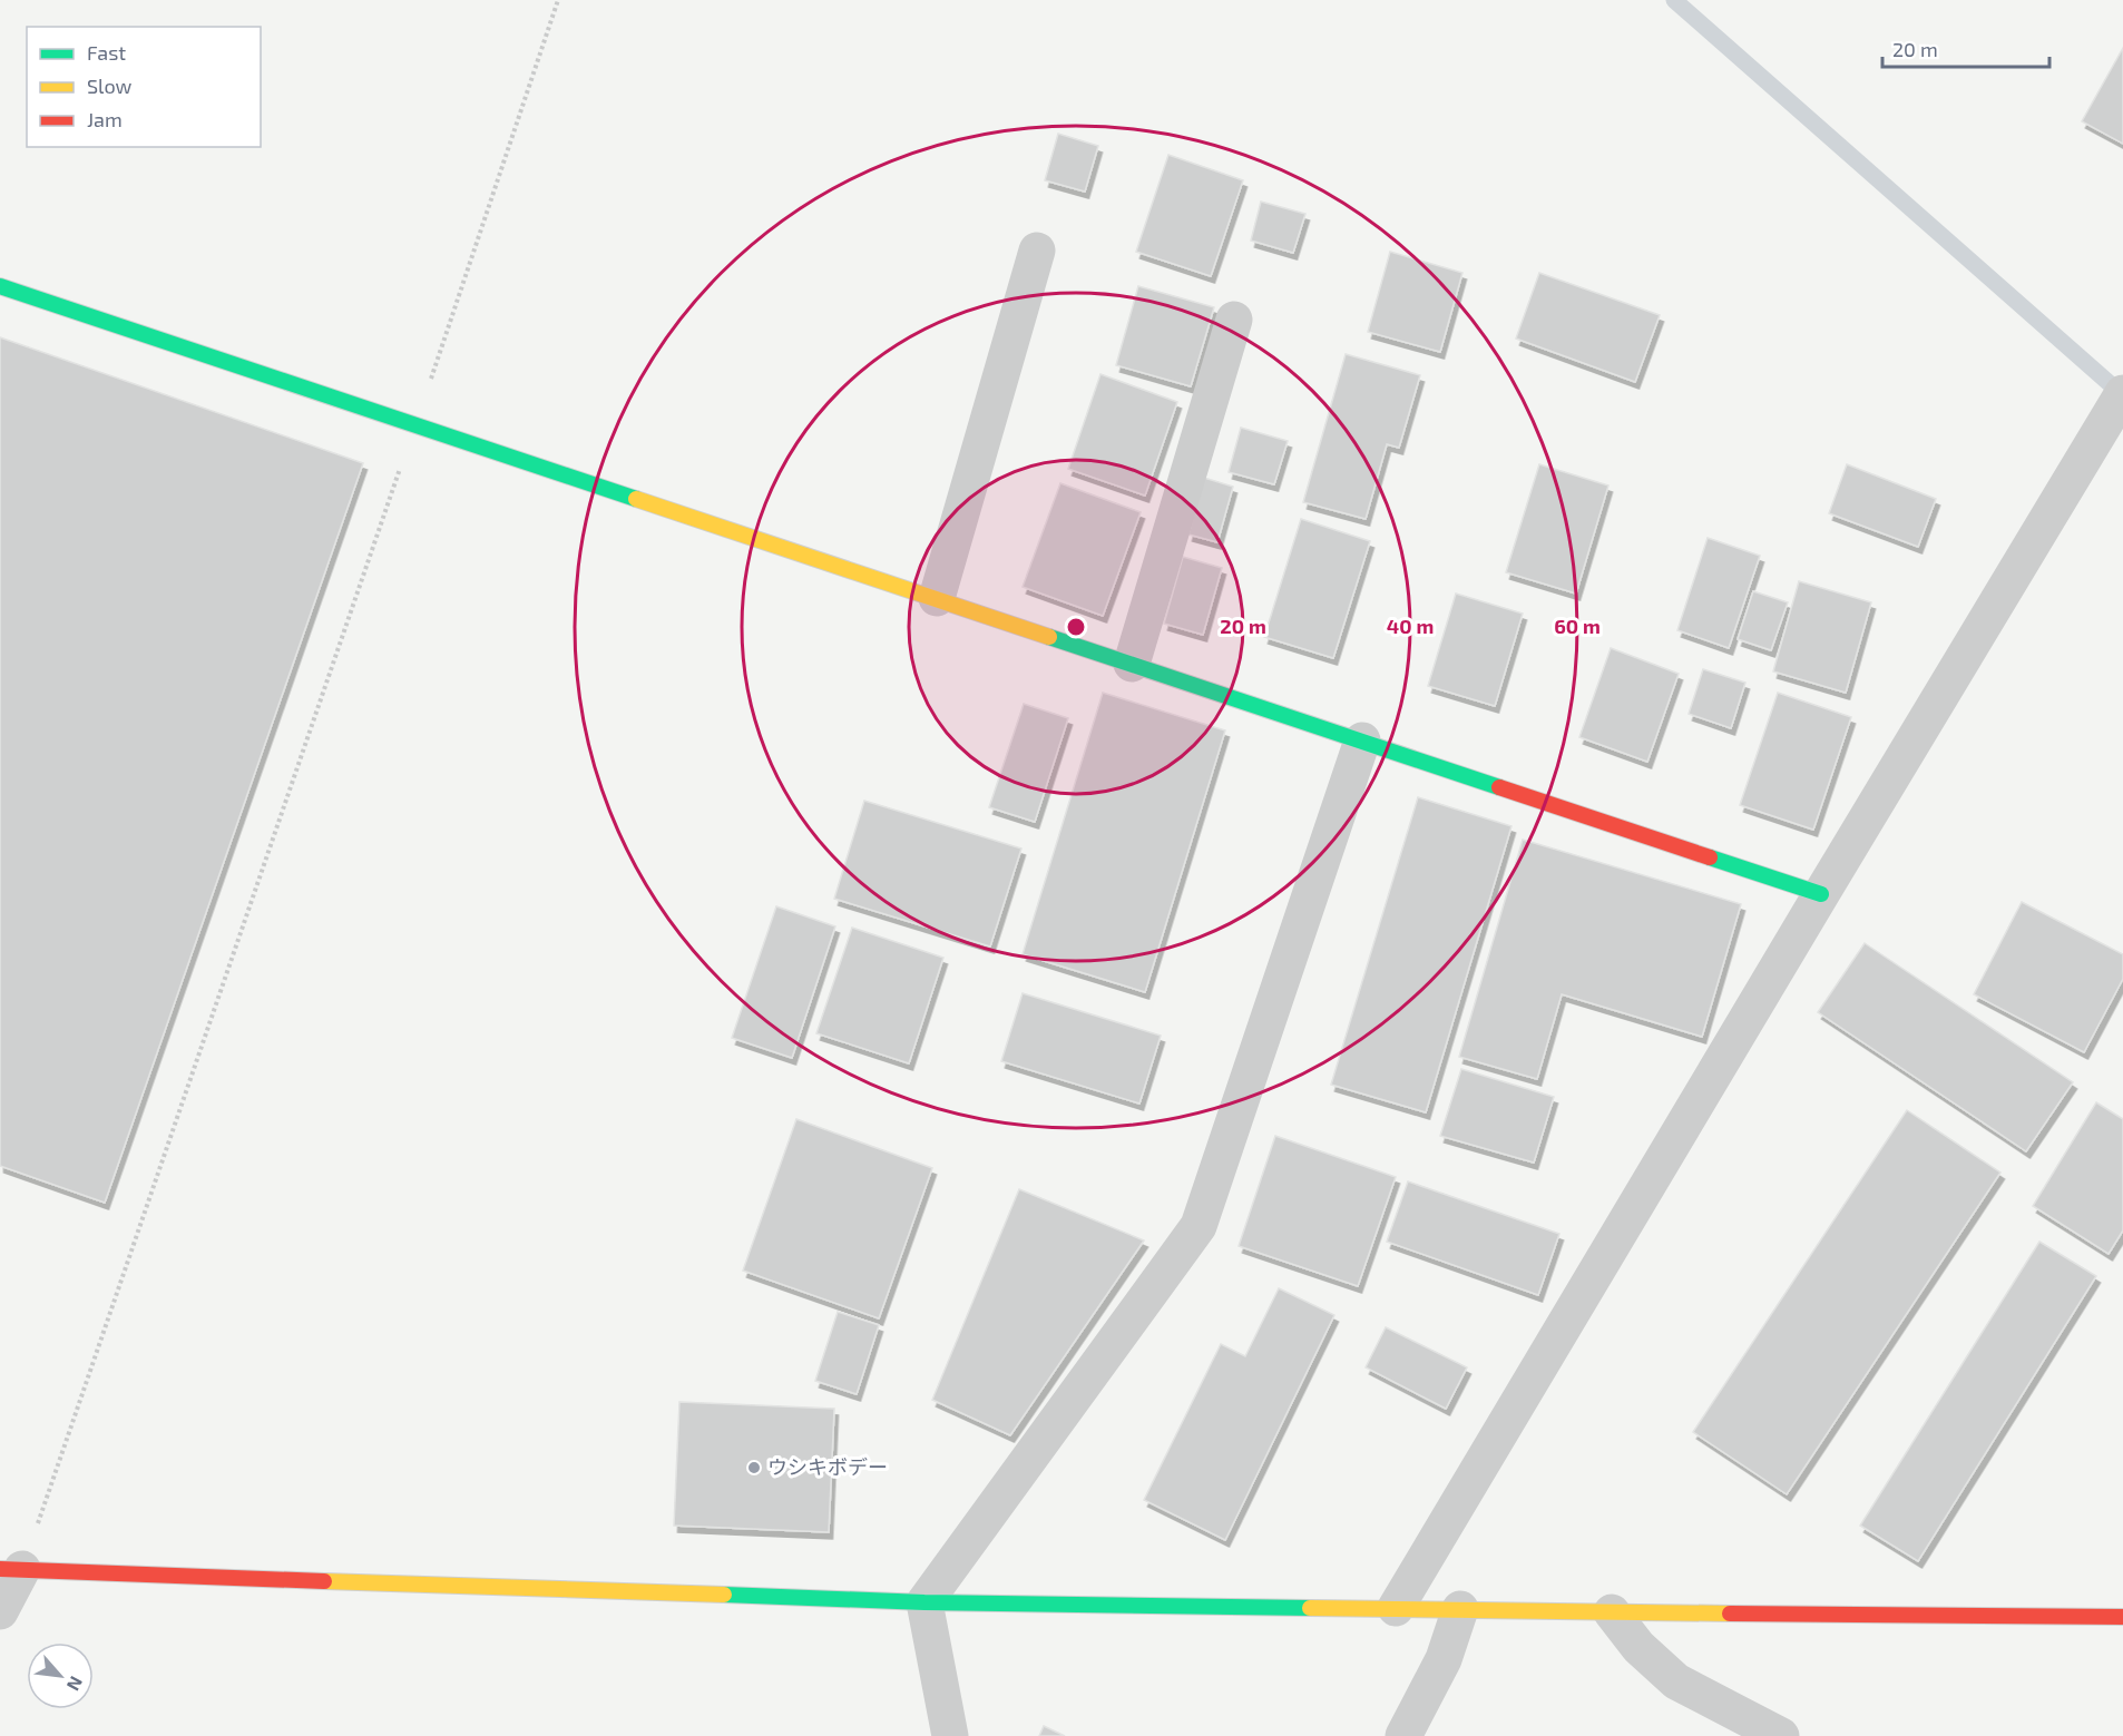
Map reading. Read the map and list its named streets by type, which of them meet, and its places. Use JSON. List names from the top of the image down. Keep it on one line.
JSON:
{"places":["ウシキボデー"],"legend":["Fast","Slow","Jam"],"scale_bar":"20 m","north":"bottom right","rings":["20 m","40 m","60 m"]}
